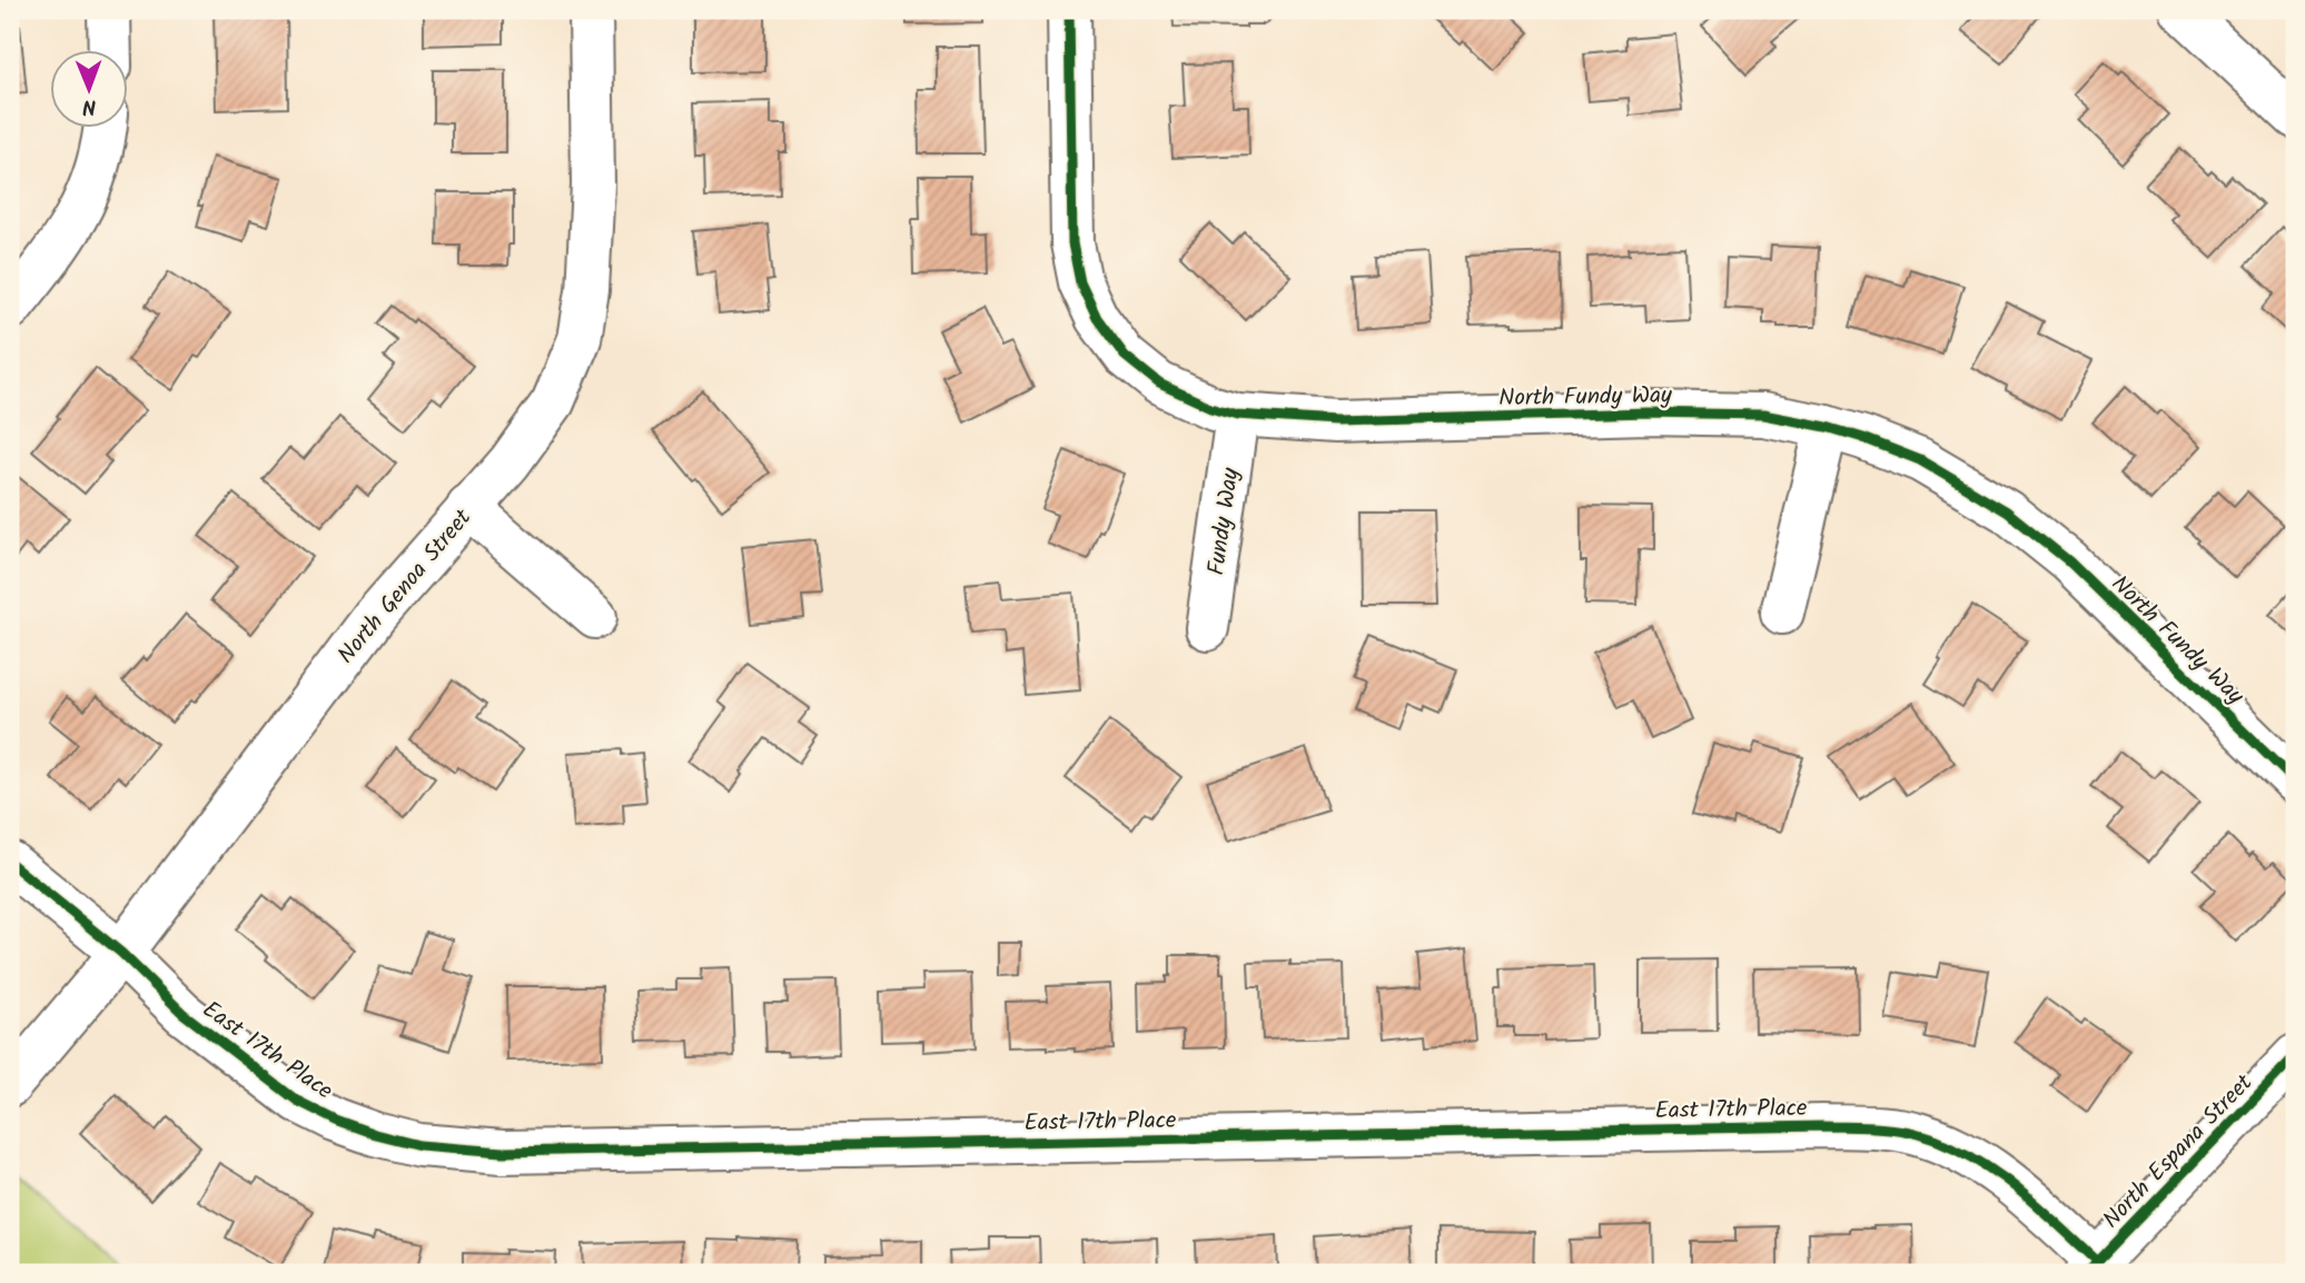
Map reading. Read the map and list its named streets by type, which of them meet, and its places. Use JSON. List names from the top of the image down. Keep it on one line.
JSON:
{"streets":{"street":["North Fundy Way","Fundy Way","North Genoa Street","East 17th Place","North Espana Street"]},"crossings":[["North Fundy Way","Fundy Way"],["North Genoa Street","East 17th Place"],["East 17th Place","North Espana Street"]],"north":"bottom"}
